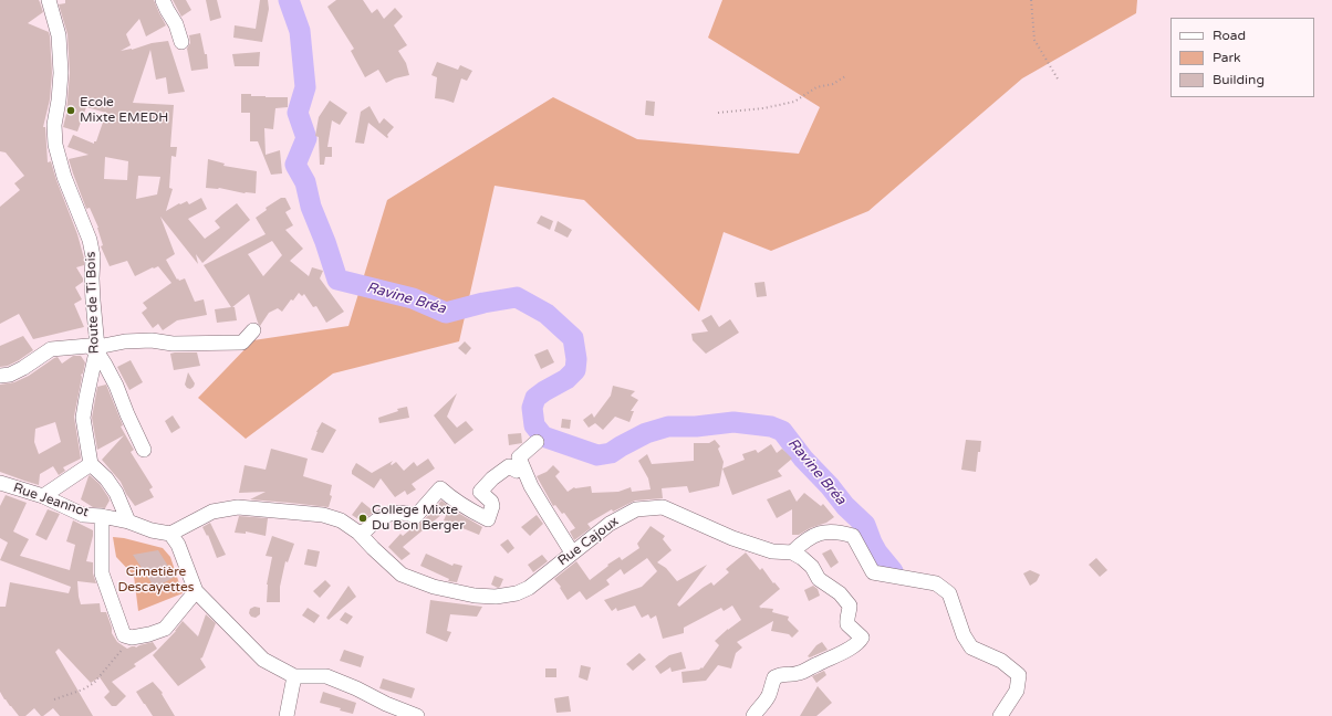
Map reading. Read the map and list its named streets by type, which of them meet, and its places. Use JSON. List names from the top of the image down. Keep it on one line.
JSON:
{"streets":{"street":["Route de Ti Bois","Rue Jeannot","Rue Cajoux"]},"crossings":[["Rue Jeannot","Rue Cajoux"]],"water":["Ravine Bréa"],"parks":["Cimetière Descayettes"],"places":["Ecole Mixte EMEDH","College Mixte Du Bon Berger"],"legend":["Road","Park","Building"]}
